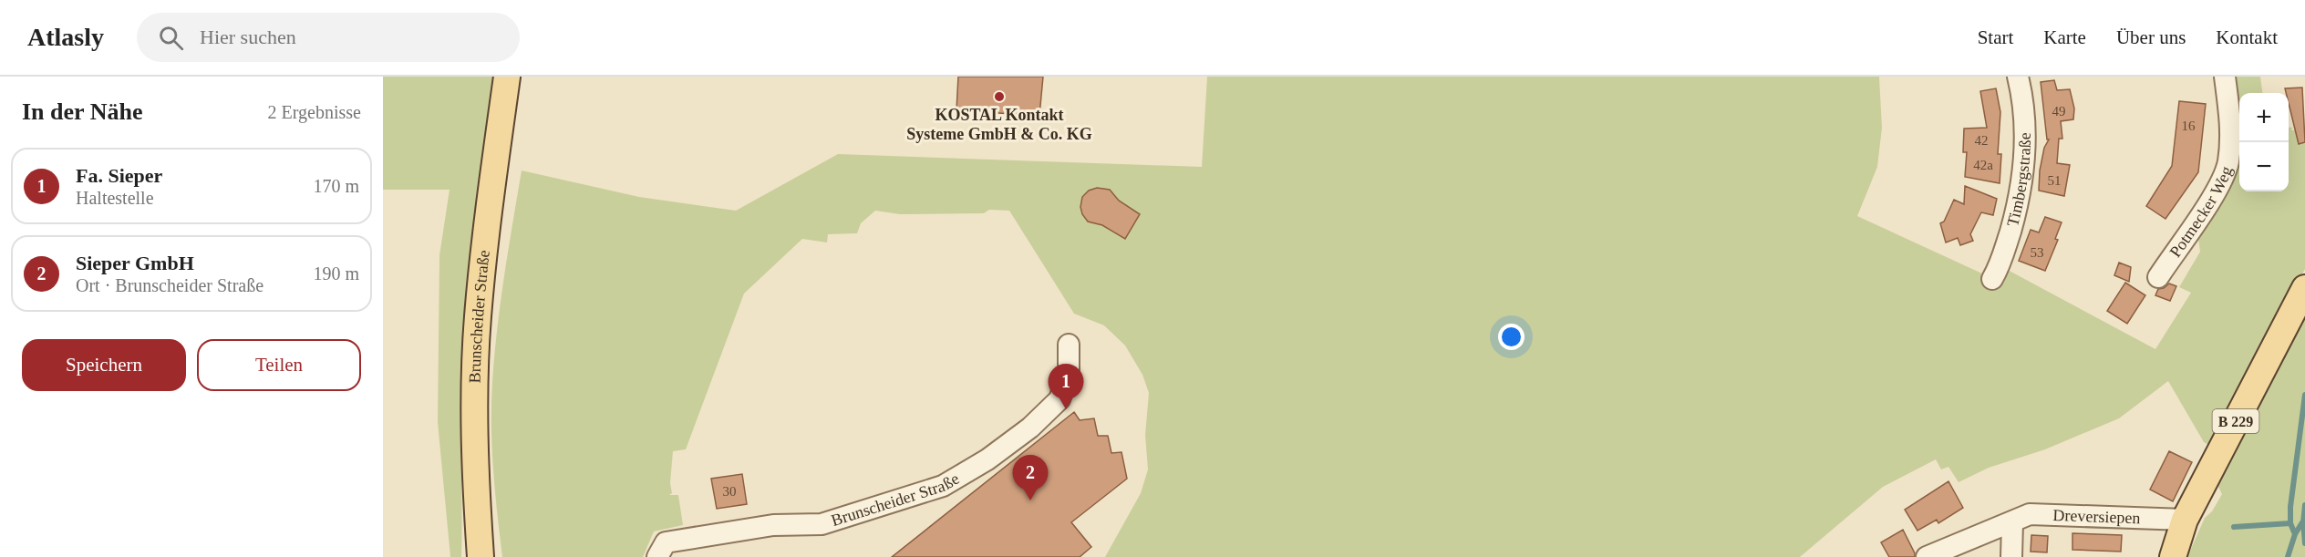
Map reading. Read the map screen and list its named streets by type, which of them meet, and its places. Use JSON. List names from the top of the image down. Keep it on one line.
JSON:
{"streets":{"main road":["Brunscheider Straße","B 229"],"street":["Timbergstraße","Potmecker Weg","Dreversiepen"]},"crossings":[["B 229","Dreversiepen"]],"places":["KOSTAL Kontakt Systeme GmbH & Co. KG"],"house_numbers":["49","16","42","42a","51","53","30"],"page":{"header":"Atlasly","search":"Hier suchen","nav":["Start","Karte","Über uns","Kontakt"],"heading":["In der Nähe","2 Ergebnisse"],"map_buttons":["+","−"],"list":[{"mark":"1","name":"Fa. Sieper","note":"Haltestelle","value":"170 m"},{"mark":"2","name":"Sieper GmbH","note":"Ort · Brunscheider Straße","value":"190 m"}],"buttons":["Speichern","Teilen"],"pins":["1","2"]}}
